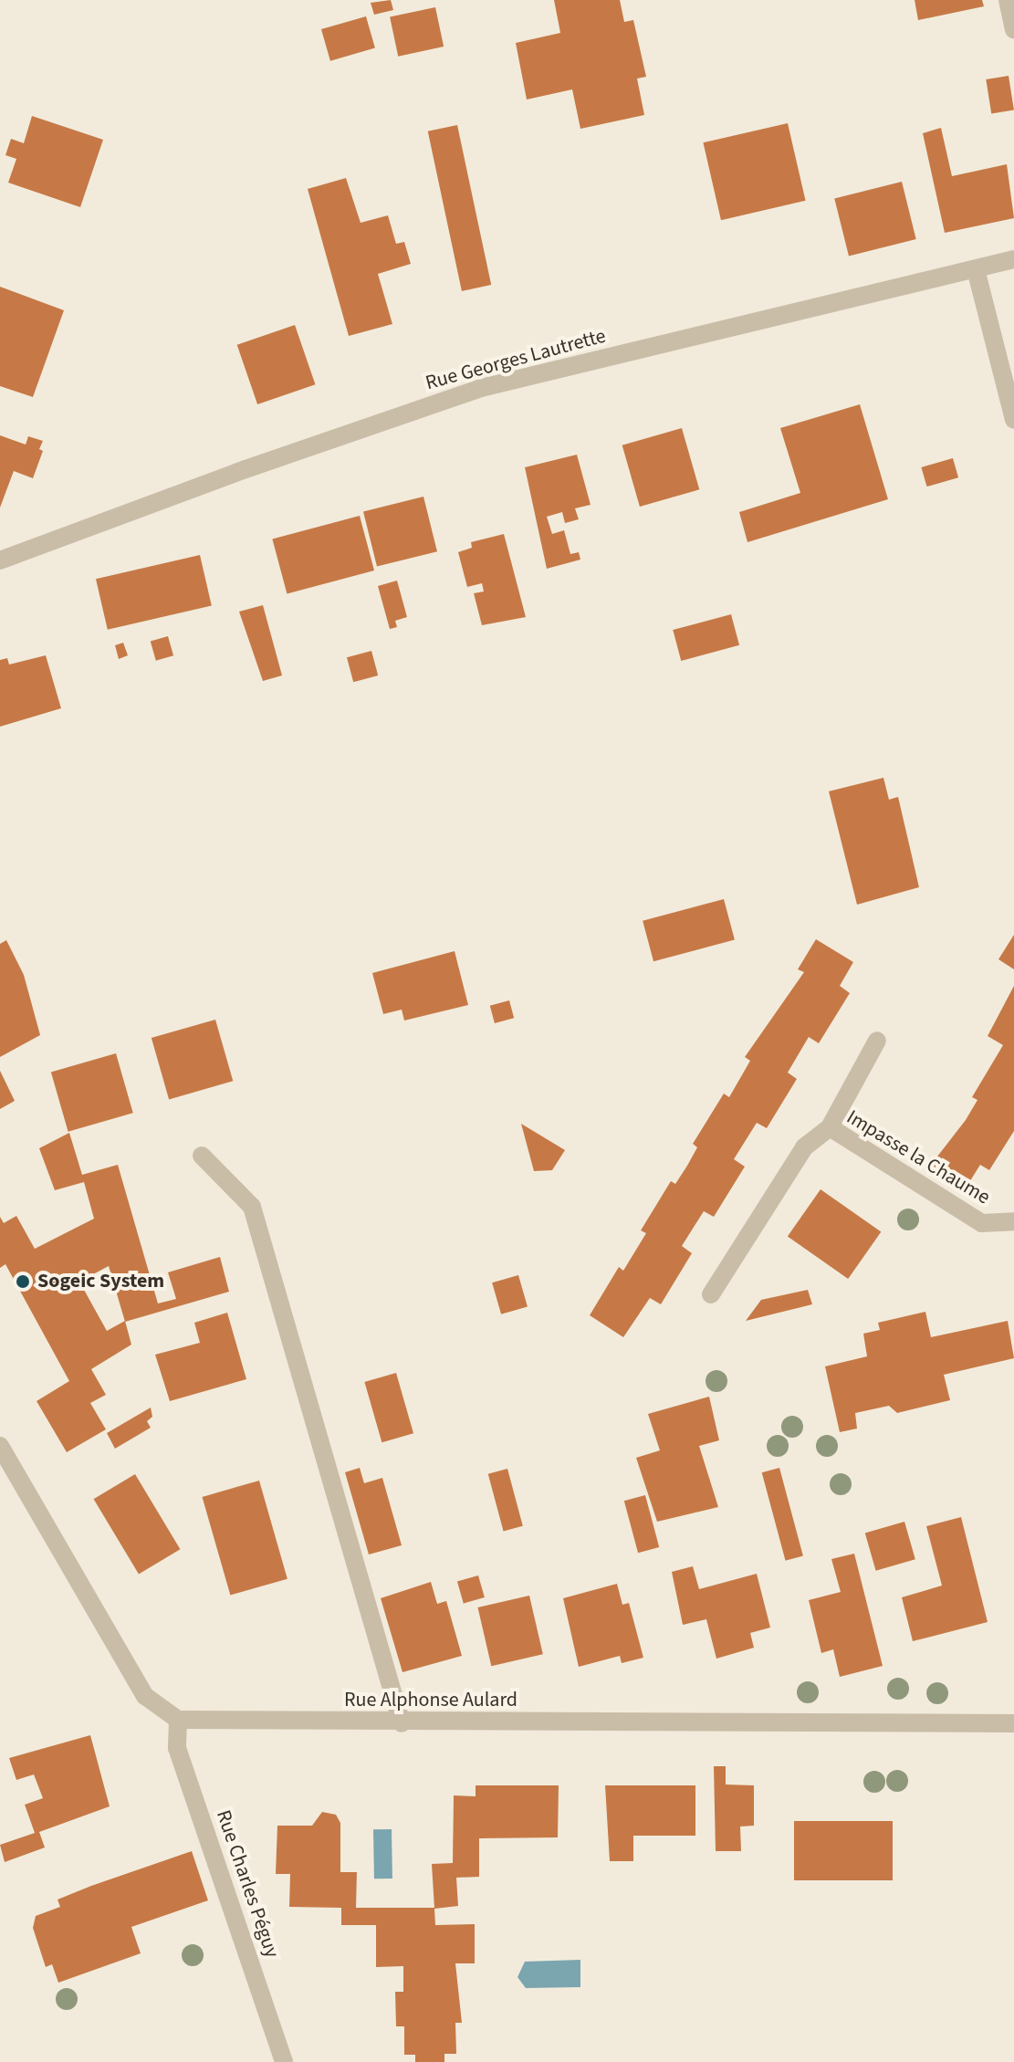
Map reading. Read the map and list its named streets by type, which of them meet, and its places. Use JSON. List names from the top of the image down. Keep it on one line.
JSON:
{"streets":{"street":["Rue Georges Lautrette","Impasse la Chaume","Rue Alphonse Aulard","Rue Charles Péguy"]},"crossings":[["Rue Alphonse Aulard","Rue Charles Péguy"]],"places":["Sogeic System"]}
